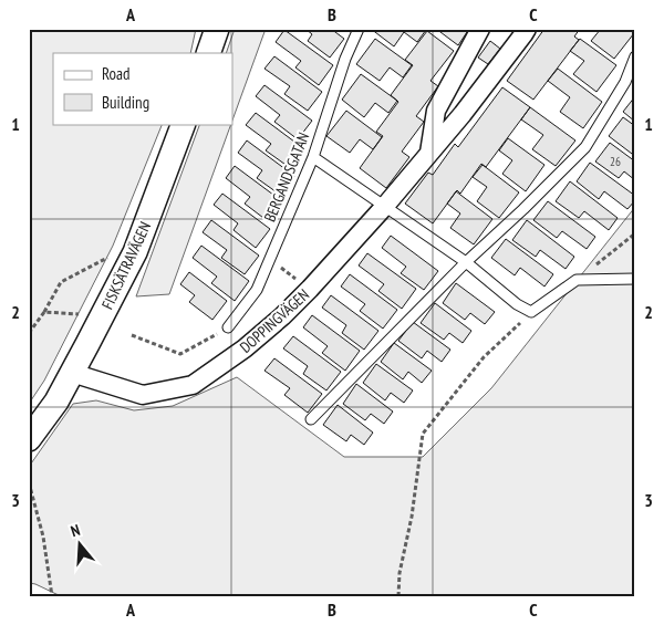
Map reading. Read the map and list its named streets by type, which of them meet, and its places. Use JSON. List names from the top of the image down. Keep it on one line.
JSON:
{"streets":{"street":["FISKSÄTRAVÄGEN","DOPPINGVÄGEN"],"lane":["BERGANDSGATAN"]},"crossings":[["FISKSÄTRAVÄGEN","DOPPINGVÄGEN"]],"house_numbers":["26"],"legend":["Road","Building"],"north":"top","grid":{"columns":["A","B","C"],"rows":["1","2","3"]}}
